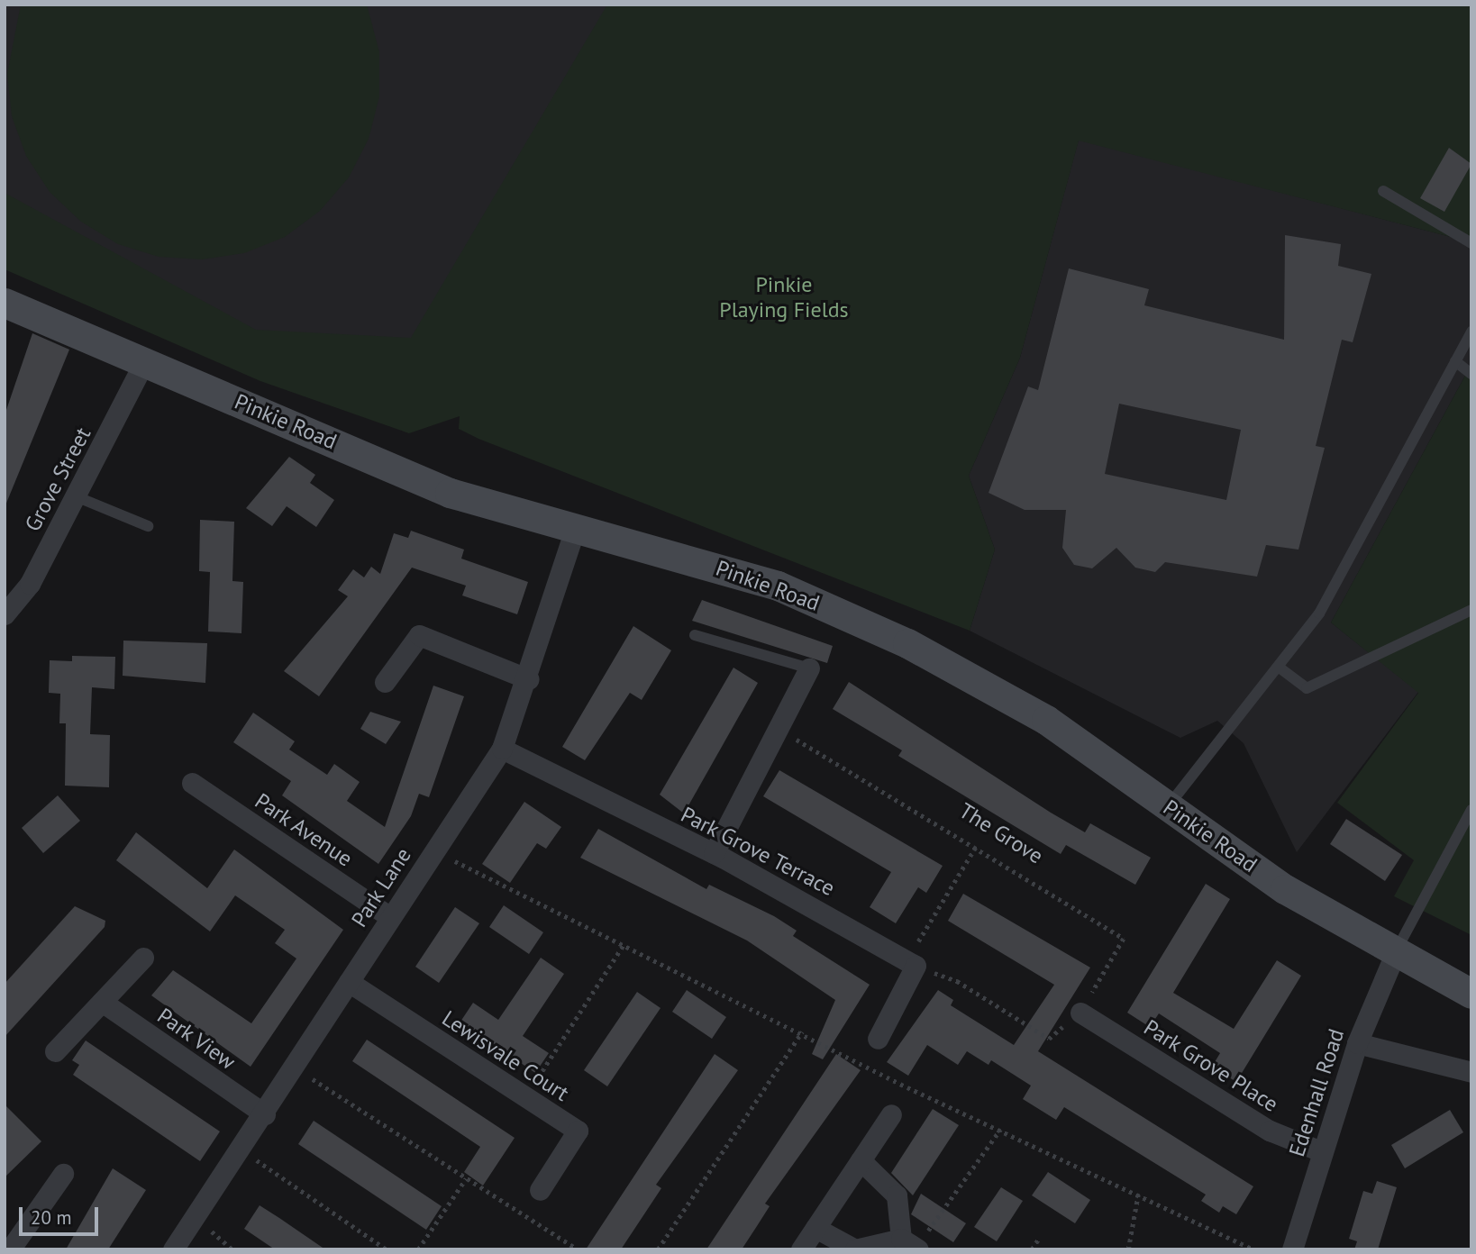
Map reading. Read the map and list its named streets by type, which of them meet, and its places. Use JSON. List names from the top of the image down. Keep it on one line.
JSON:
{"streets":{"main road":["Pinkie Road"],"street":["Grove Street","Park Avenue","Park Grove Terrace","Park Lane","Park View","Lewisvale Court","Park Grove Place","Edenhall Road"],"path":["The Grove"]},"crossings":[["Pinkie Road","Grove Street"],["Pinkie Road","Park Lane"],["Pinkie Road","Edenhall Road"],["Park Avenue","Park Lane"],["The Grove","Park Grove Place"],["Park Grove Terrace","Park Lane"],["Park Lane","Park View"],["Park Lane","Lewisvale Court"],["Park Grove Place","Edenhall Road"]],"parks":["Pinkie Playing Fields"],"scale_bar":"20 m"}
